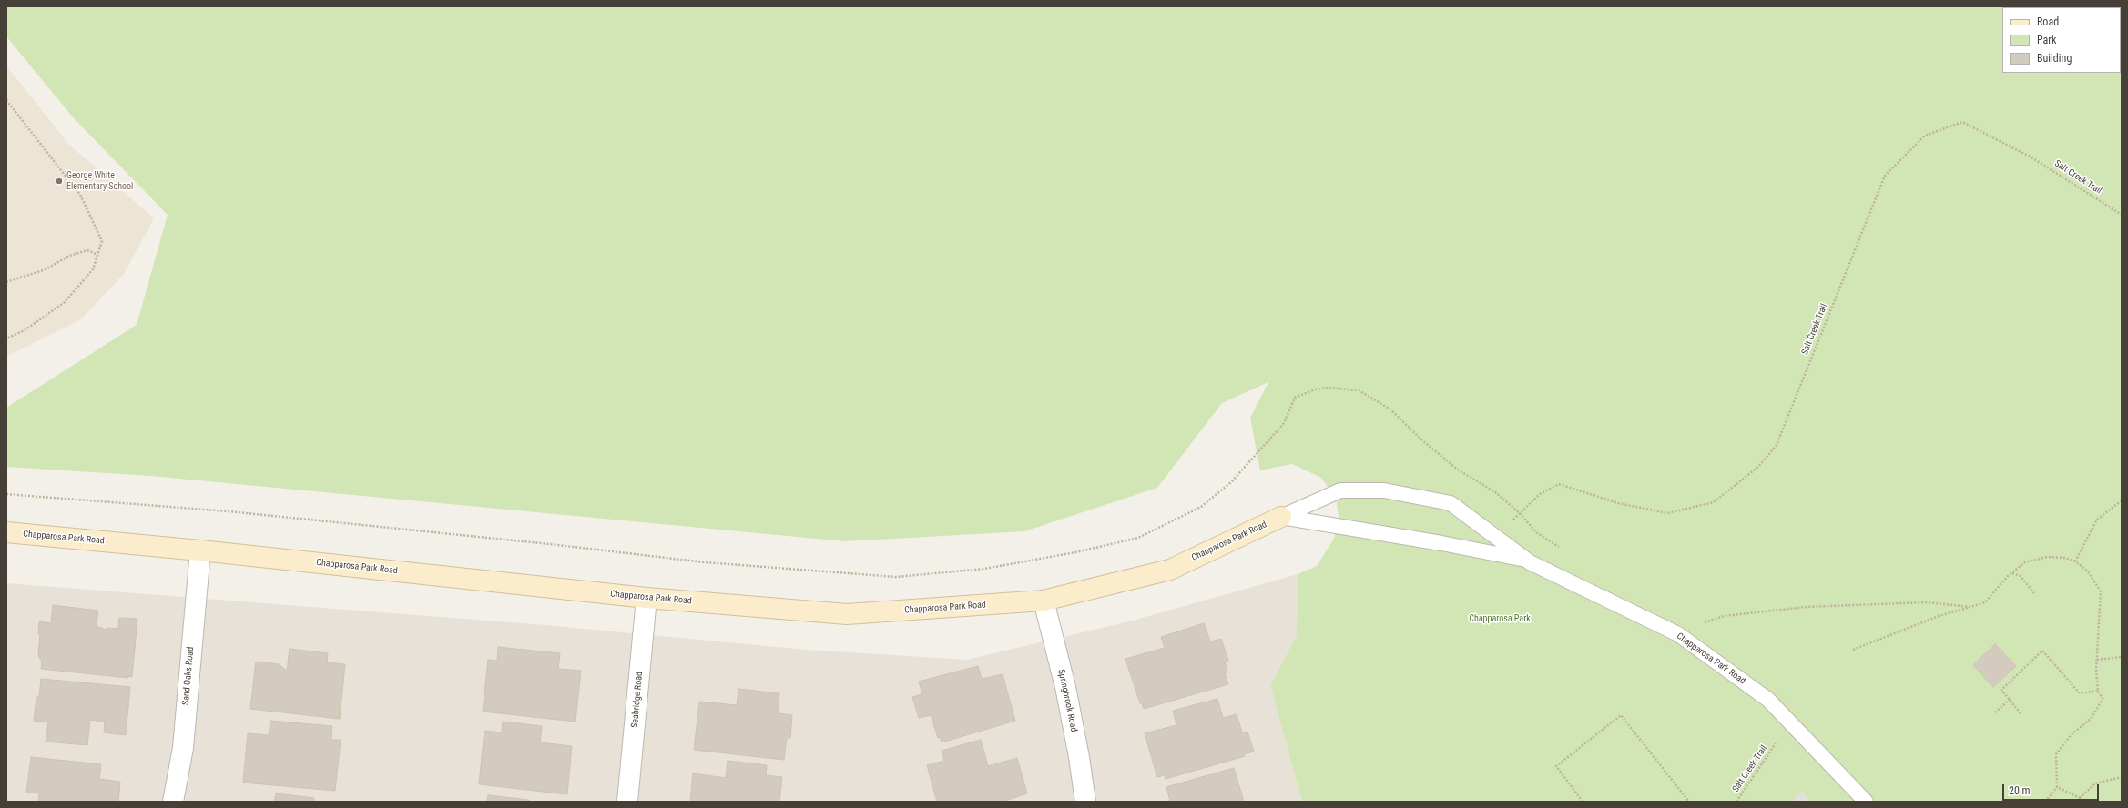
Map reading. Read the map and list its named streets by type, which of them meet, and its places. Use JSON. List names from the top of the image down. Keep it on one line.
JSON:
{"streets":{"street":["Chapparosa Park Road","Sand Oaks Road","Seabridge Road","Springbrook Road"],"path":["Salt Creek Trail"]},"crossings":[["Chapparosa Park Road","Sand Oaks Road"],["Chapparosa Park Road","Seabridge Road"],["Chapparosa Park Road","Springbrook Road"]],"parks":["Chapparosa Park"],"places":["George White Elementary School"],"legend":["Road","Park","Building"],"scale_bar":"20 m"}
